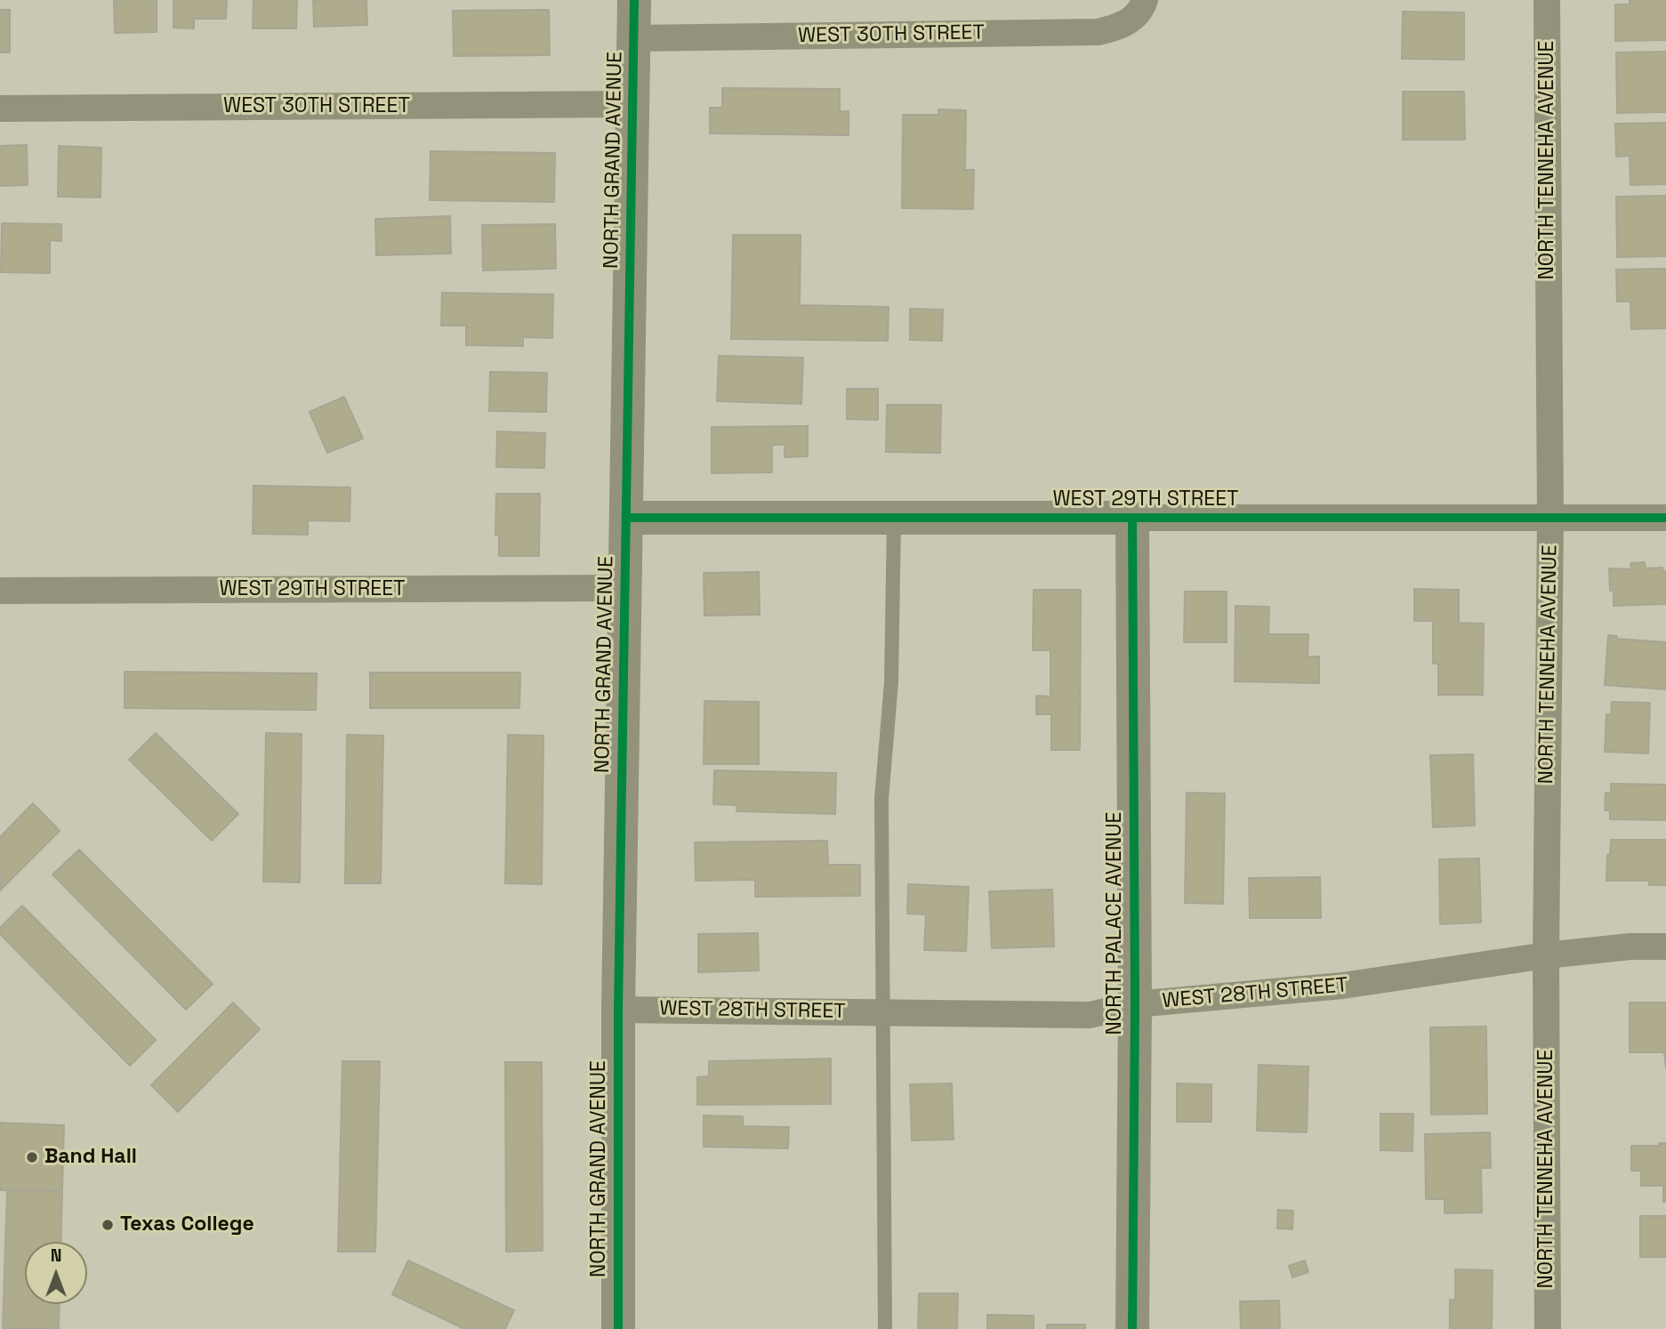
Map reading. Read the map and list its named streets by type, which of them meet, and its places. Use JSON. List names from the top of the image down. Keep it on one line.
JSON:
{"streets":{"street":["WEST 30TH STREET","NORTH GRAND AVENUE","NORTH TENNEHA AVENUE","WEST 29TH STREET","NORTH PALACE AVENUE","WEST 28TH STREET"]},"crossings":[["WEST 30TH STREET","NORTH GRAND AVENUE"],["NORTH GRAND AVENUE","WEST 29TH STREET"],["NORTH GRAND AVENUE","WEST 28TH STREET"],["NORTH TENNEHA AVENUE","WEST 29TH STREET"],["NORTH TENNEHA AVENUE","WEST 28TH STREET"],["WEST 29TH STREET","NORTH PALACE AVENUE"],["NORTH PALACE AVENUE","WEST 28TH STREET"]],"places":["Band Hall","Texas College"],"north":"top"}
